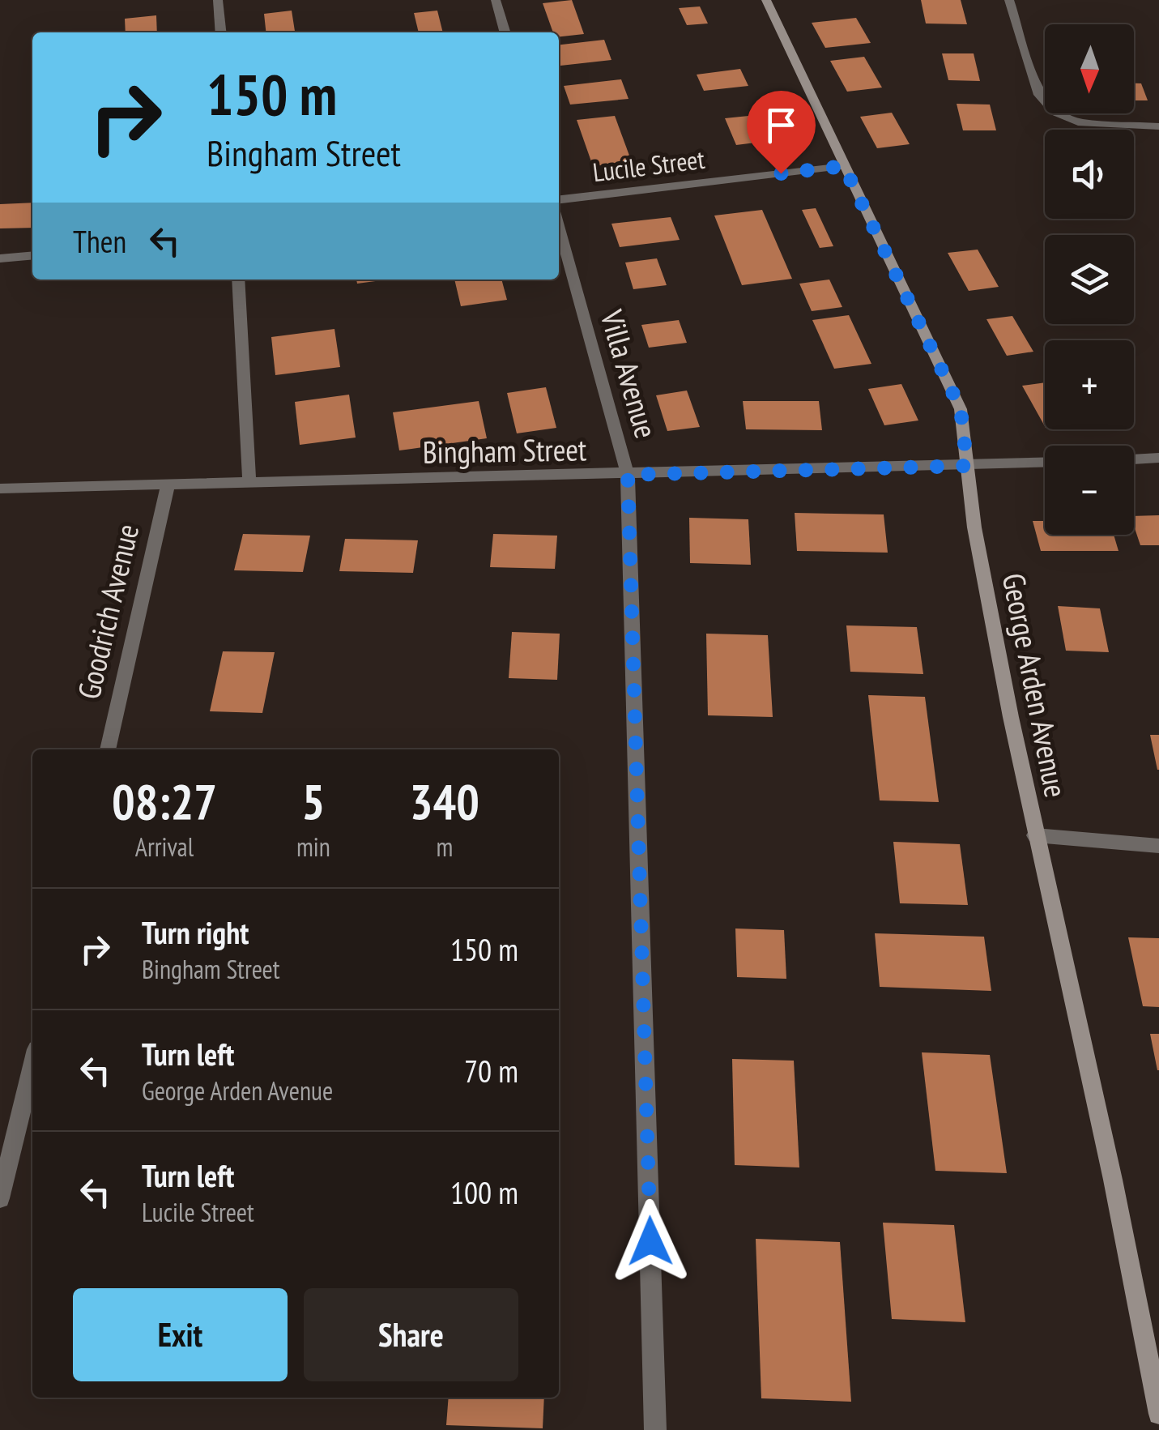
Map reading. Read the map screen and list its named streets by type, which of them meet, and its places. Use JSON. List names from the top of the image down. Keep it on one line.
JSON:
{"streets":{"street":["Lucile Street","Villa Avenue","Bingham Street","Goodrich Avenue","George Arden Avenue"]},"crossings":[["Lucile Street","George Arden Avenue"],["Villa Avenue","Bingham Street"],["Bingham Street","Goodrich Avenue"],["Bingham Street","George Arden Avenue"]],"north":"bottom","page":{"map_buttons":["+","−"],"turn":["150 m","Bingham Street"],"then":"Then","eta":["08:27","Arrival","5","min","340","m"],"list":[{"name":"Turn right","note":"Bingham Street","value":"150 m"},{"name":"Turn left","note":"George Arden Avenue","value":"70 m"},{"name":"Turn left","note":"Lucile Street","value":"100 m"}],"buttons":["Exit","Share"]}}
